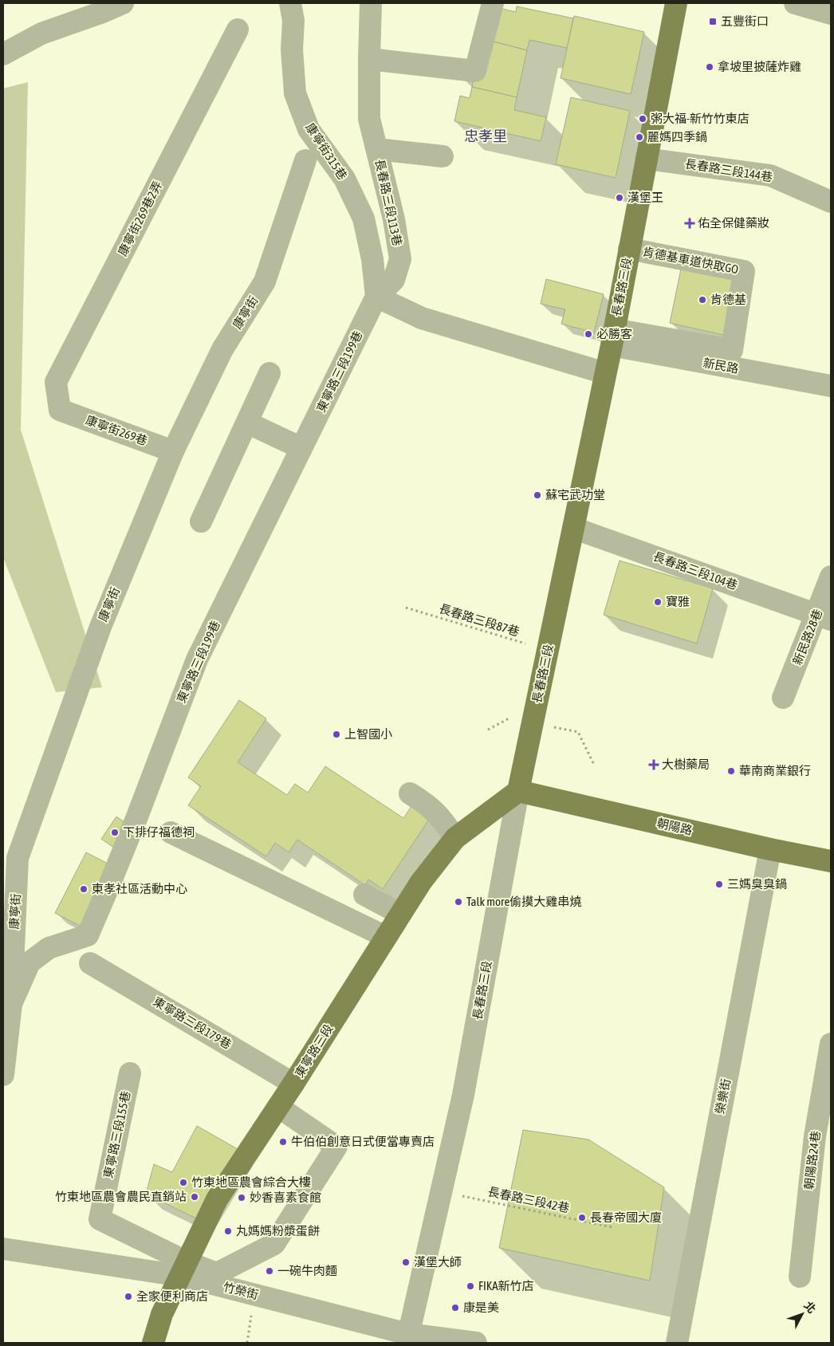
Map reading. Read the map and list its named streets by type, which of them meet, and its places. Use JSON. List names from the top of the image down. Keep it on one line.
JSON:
{"streets":{"main road":["長春路三段","朝陽路","東寧路三段"],"street":["康寧街315巷","長春路三段144巷","長春路三段113巷","康寧街269巷2弄","肯德基車道快取GO","康寧街","新民路","東寧路三段199巷","康寧街269巷","長春路三段104巷","新民路28巷","東寧路三段179巷","榮樂街","東寧路三段155巷","朝陽路24巷","竹榮街"],"path":["長春路三段87巷","長春路三段42巷"]},"crossings":[["康寧街315巷","長春路三段113巷"],["康寧街315巷","東寧路三段199巷"],["長春路三段144巷","長春路三段"],["長春路三段113巷","東寧路三段199巷"],["康寧街269巷2弄","康寧街269巷"],["肯德基車道快取GO","長春路三段"],["肯德基車道快取GO","新民路"],["長春路三段","新民路"],["長春路三段","長春路三段104巷"],["長春路三段","長春路三段87巷"],["長春路三段","朝陽路"],["長春路三段","東寧路三段"],["長春路三段","長春路三段42巷"],["長春路三段","竹榮街"],["康寧街","東寧路三段199巷"],["康寧街","康寧街269巷"],["長春路三段104巷","新民路28巷"],["朝陽路","東寧路三段"],["朝陽路","榮樂街"],["東寧路三段179巷","東寧路三段"],["東寧路三段","東寧路三段155巷"],["東寧路三段","竹榮街"],["東寧路三段155巷","竹榮街"]],"districts":["忠孝里"],"places":{"transit":["五豐街口"],"other":["拿坡里披薩炸雞","粥大福-新竹竹東店","麗媽四季鍋","漢堡王","肯德基","必勝客","蘇宅武功堂","寶雅","上智國小","華南商業銀行","下排仔福德祠","三媽臭臭鍋","東孝社區活動中心","Talk more偷摸大雞串燒","牛伯伯創意日式便當專賣店","竹東地區農會綜合大樓","竹東地區農會農民直銷站","妙香喜素食館","長春帝國大廈","丸媽媽粉漿蛋餅","漢堡大師","一碗牛肉麵","FIKA新竹店","全家便利商店","康是美"],"health":["佑全保健藥妝","大樹藥局"]},"north":"top right"}
